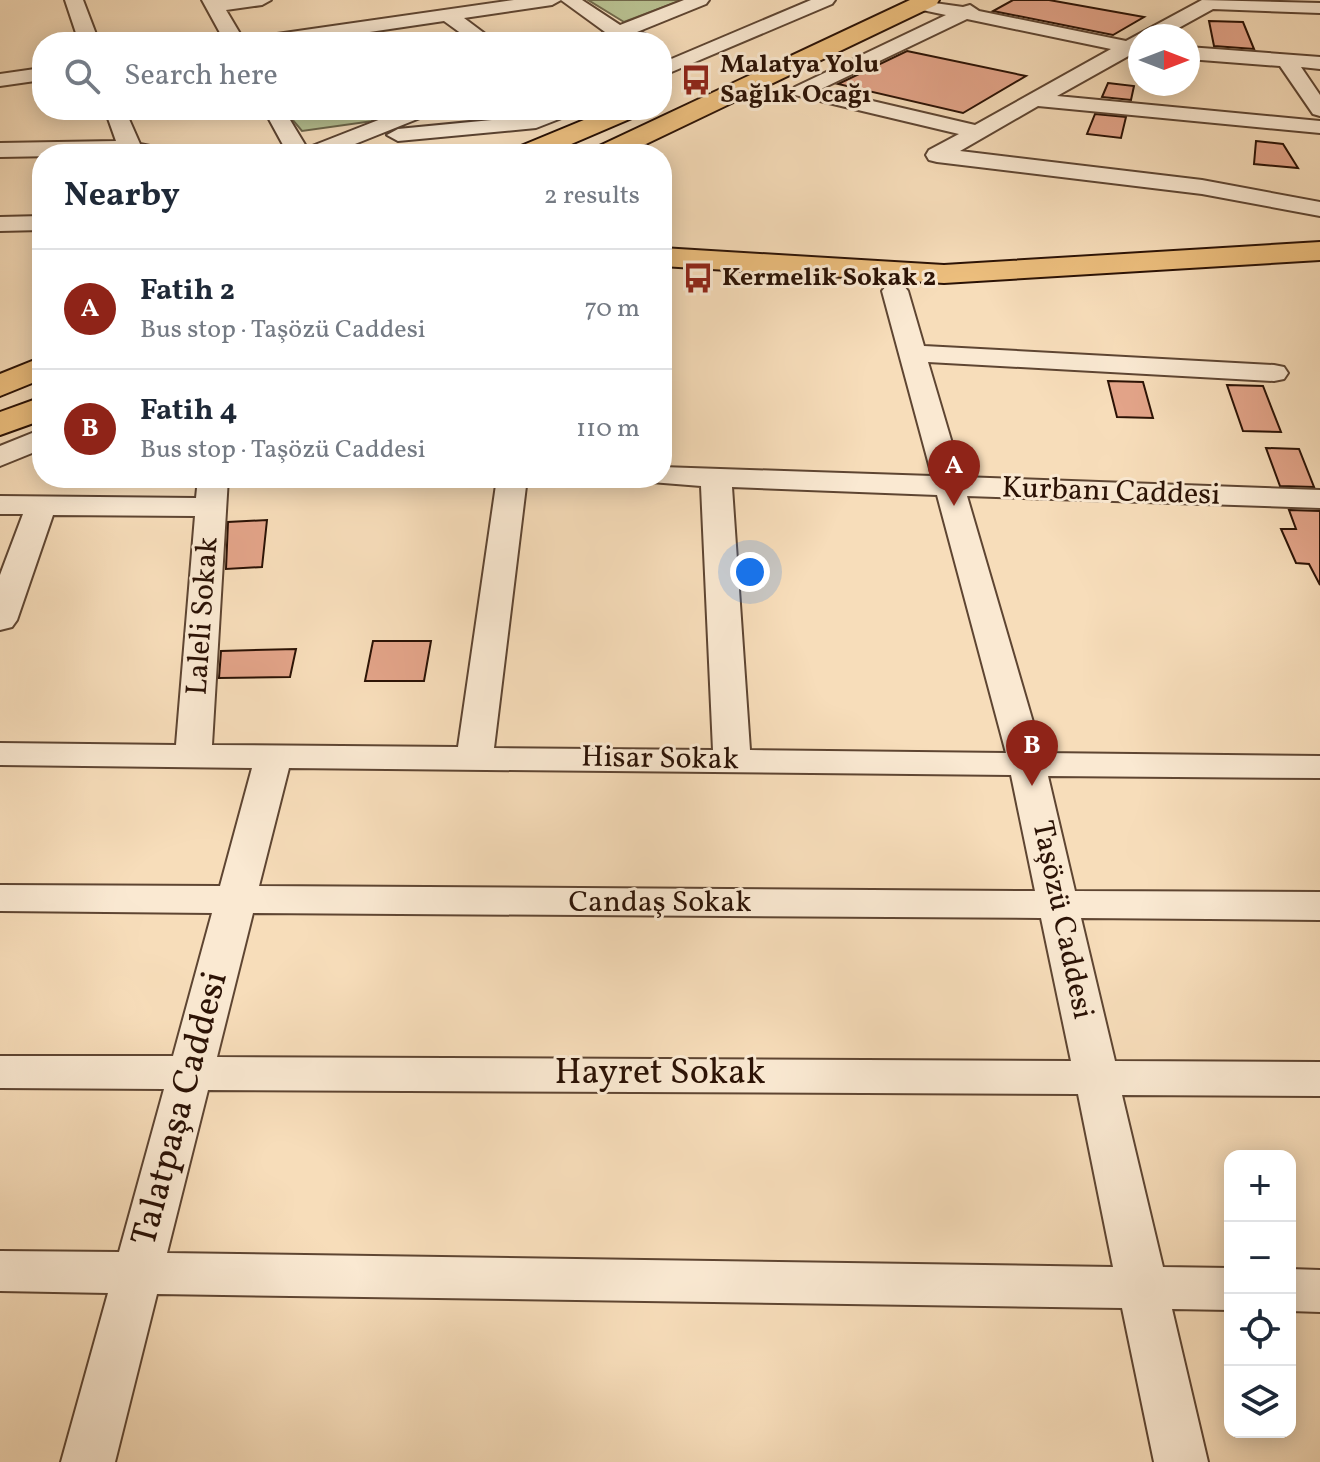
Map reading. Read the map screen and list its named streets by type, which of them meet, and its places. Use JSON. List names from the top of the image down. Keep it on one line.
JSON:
{"streets":{"street":["Kurbanı Caddesi","Laleli Sokak","Hisar Sokak","Candaş Sokak","Taşözü Caddesi","Hayret Sokak","Talatpaşa Caddesi"]},"crossings":[["Kurbanı Caddesi","Taşözü Caddesi"],["Laleli Sokak","Hisar Sokak"],["Hisar Sokak","Taşözü Caddesi"],["Hisar Sokak","Talatpaşa Caddesi"],["Candaş Sokak","Taşözü Caddesi"],["Candaş Sokak","Talatpaşa Caddesi"],["Taşözü Caddesi","Hayret Sokak"],["Hayret Sokak","Talatpaşa Caddesi"]],"places":{"bus stop":["Malatya Yolu Sağlık Ocağı","Kermelik Sokak 2"]},"north":"right","page":{"search":"Search here","heading":["Nearby","2 results"],"list":[{"mark":"A","name":"Fatih 2","note":"Bus stop · Taşözü Caddesi","value":"70 m"},{"mark":"B","name":"Fatih 4","note":"Bus stop · Taşözü Caddesi","value":"110 m"}],"pins":["A","B"],"map_buttons":["+","−"]}}
